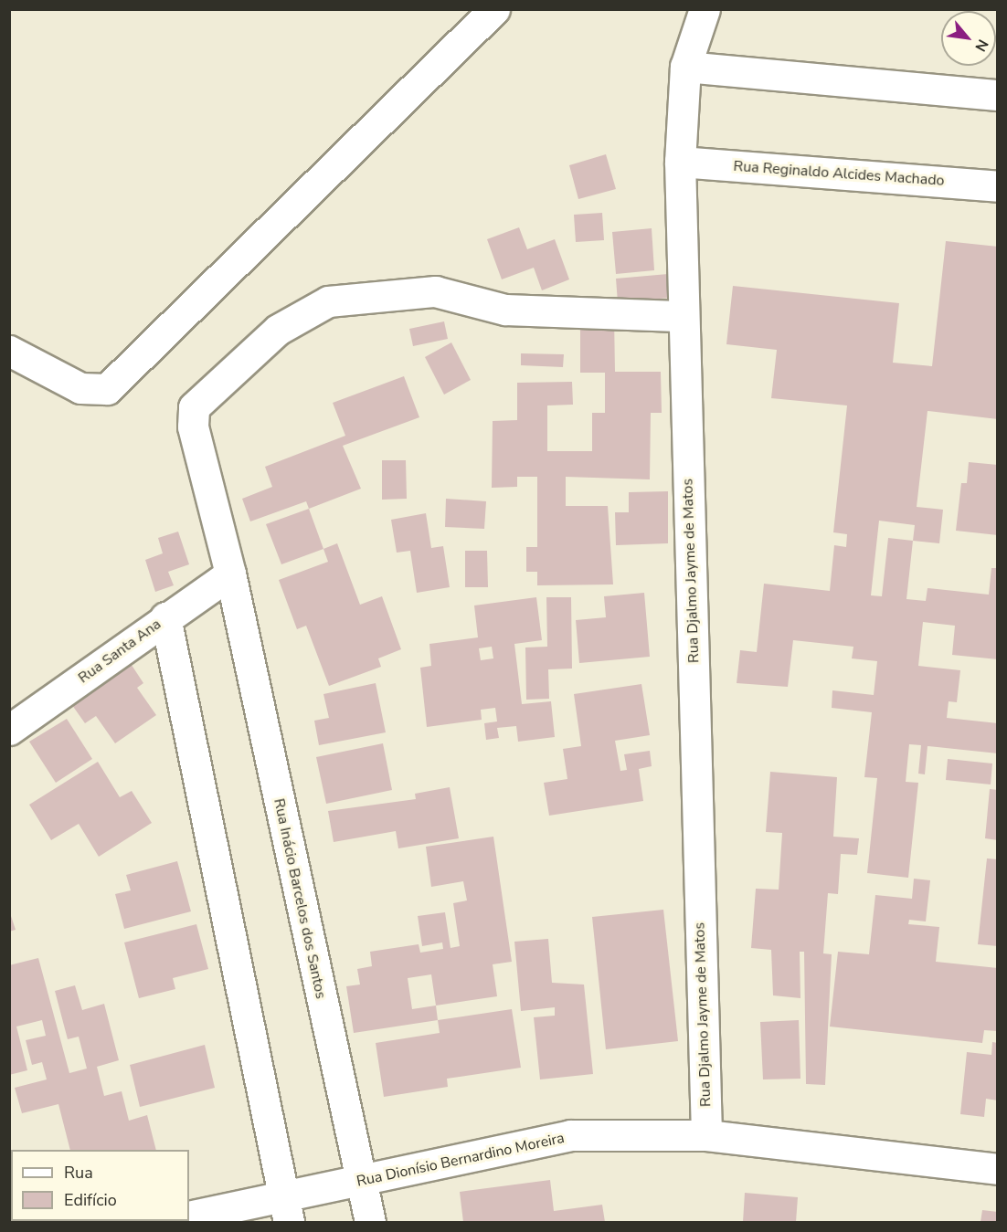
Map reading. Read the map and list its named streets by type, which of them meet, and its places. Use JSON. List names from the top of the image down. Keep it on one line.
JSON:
{"streets":{"street":["Rua Reginaldo Alcides Machado","Rua Djalmo Jayme de Matos","Rua Santa Ana","Rua Inácio Barcelos dos Santos","Rua Dionísio Bernardino Moreira"]},"crossings":[["Rua Reginaldo Alcides Machado","Rua Djalmo Jayme de Matos"],["Rua Djalmo Jayme de Matos","Rua Inácio Barcelos dos Santos"],["Rua Djalmo Jayme de Matos","Rua Dionísio Bernardino Moreira"],["Rua Santa Ana","Rua Inácio Barcelos dos Santos"],["Rua Inácio Barcelos dos Santos","Rua Dionísio Bernardino Moreira"]],"legend":["Rua","Edifício"],"north":"bottom right"}
